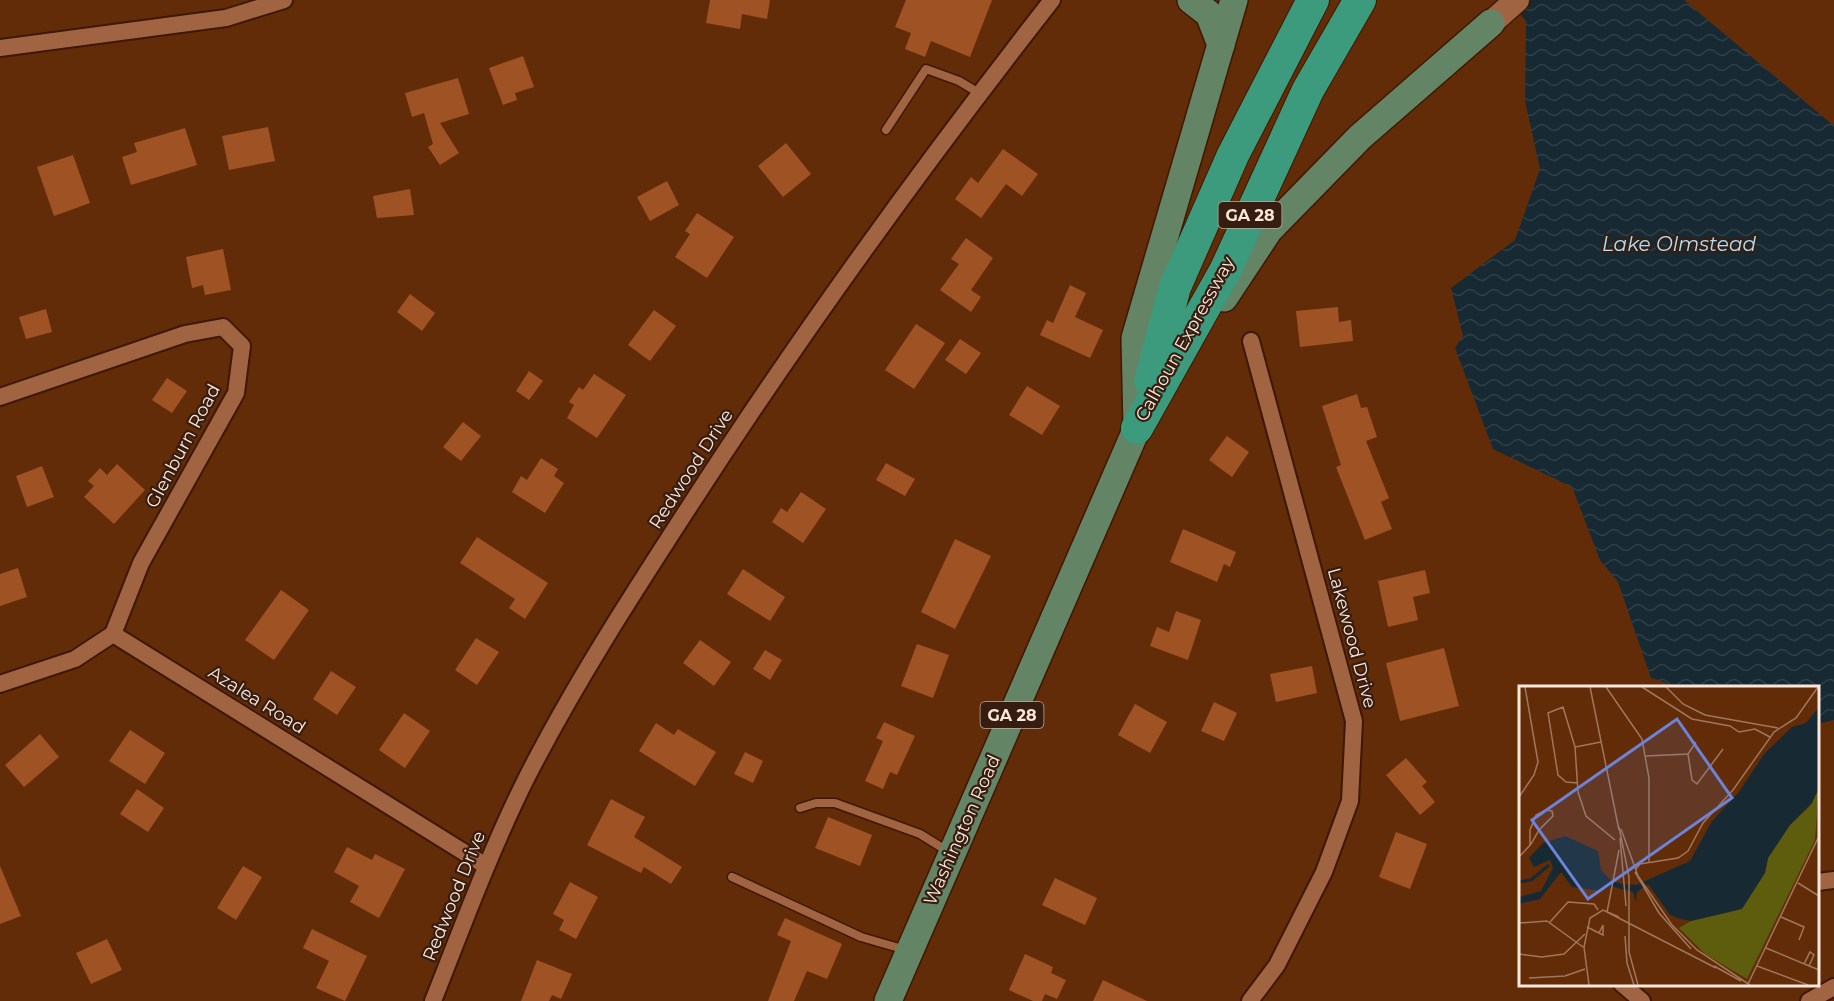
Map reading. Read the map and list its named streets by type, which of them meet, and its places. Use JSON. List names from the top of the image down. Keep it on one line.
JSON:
{"streets":{"highway":["GA 28","Calhoun Expressway"],"main road":["Washington Road"],"street":["Glenburn Road","Redwood Drive","Lakewood Drive","Azalea Road"]},"crossings":[["Calhoun Expressway","Washington Road"],["Glenburn Road","Azalea Road"],["Redwood Drive","Azalea Road"]],"water":["Lake Olmstead"]}
